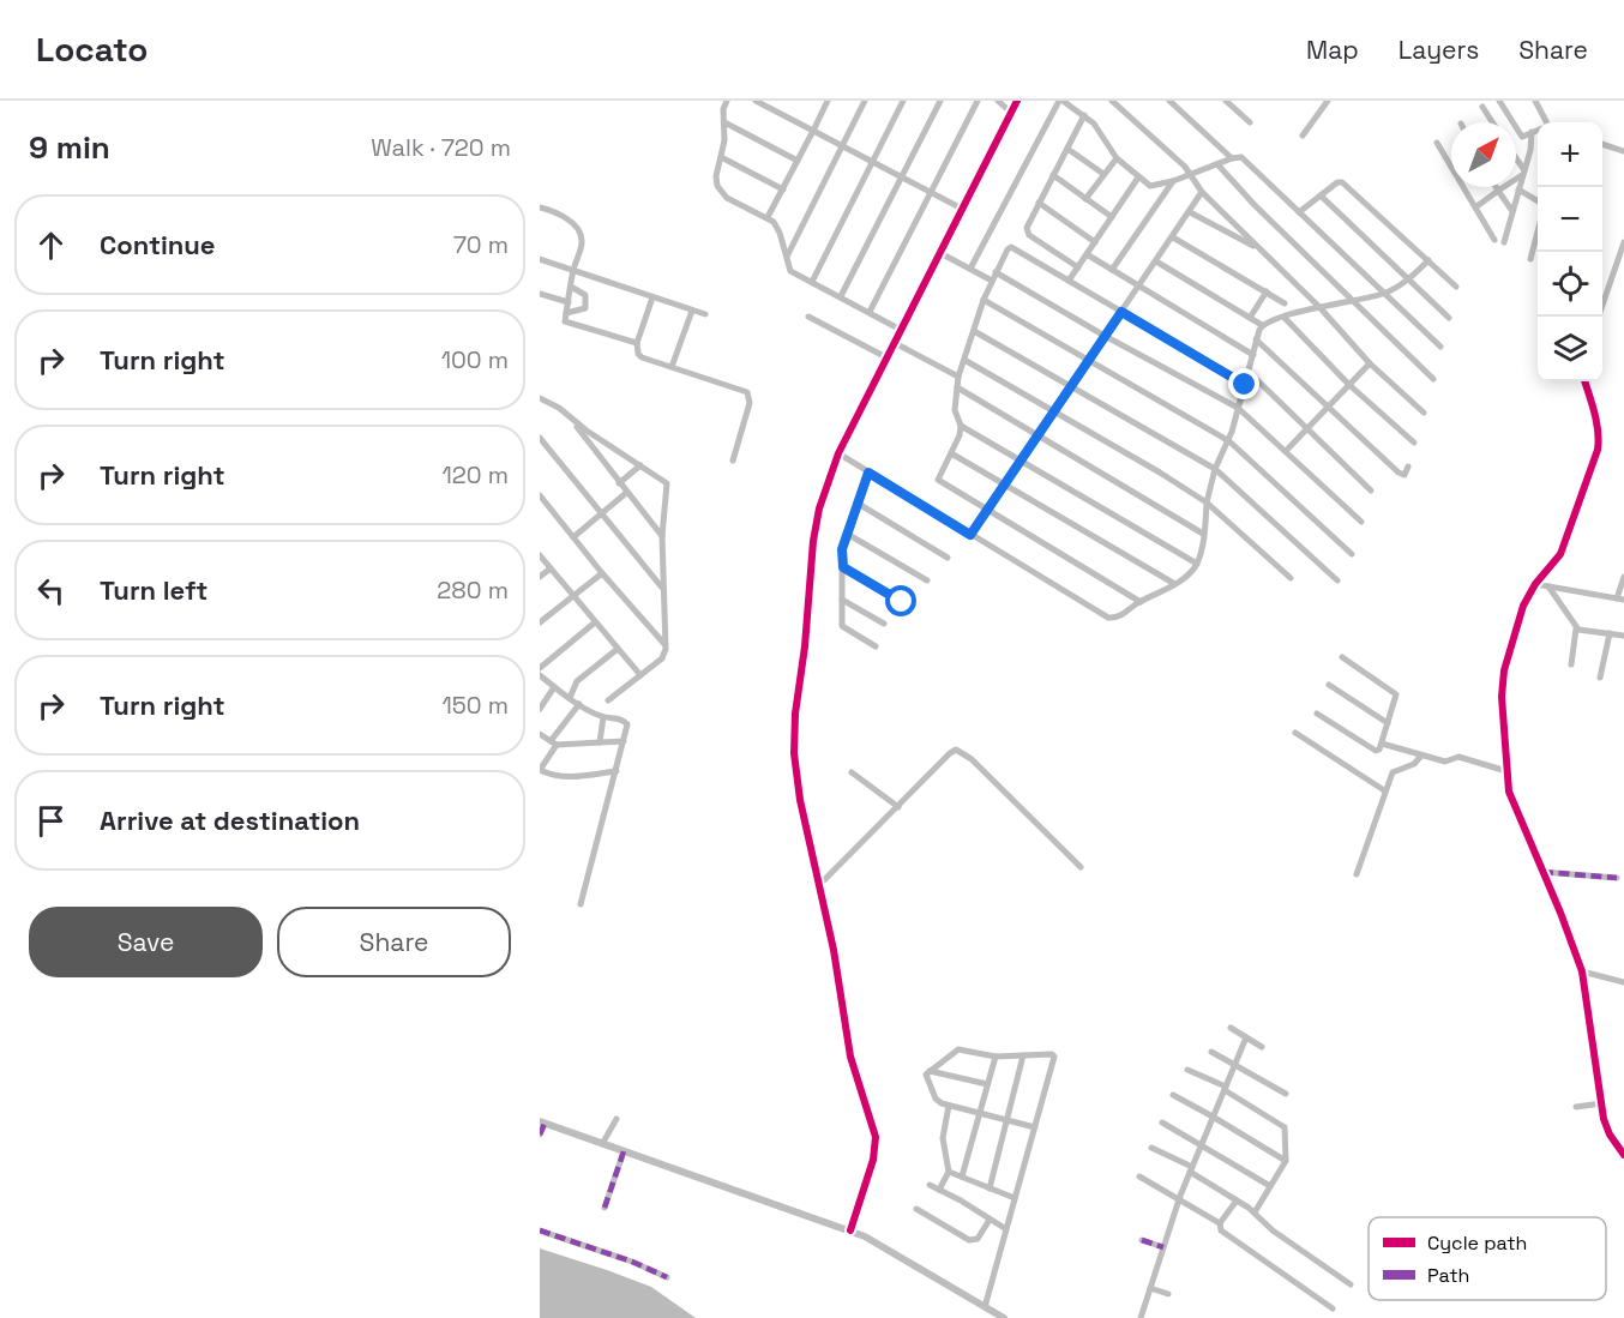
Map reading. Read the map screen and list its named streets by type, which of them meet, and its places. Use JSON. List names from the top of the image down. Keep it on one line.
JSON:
{"legend":["Cycle path","Path"],"north":"top right","page":{"header":"Locato","nav":["Map","Layers","Share"],"heading":["9 min","Walk · 720 m"],"map_buttons":["+","−"],"list":[["Continue","70 m"],["Turn right","100 m"],["Turn right","120 m"],["Turn left","280 m"],["Turn right","150 m"],"Arrive at destination"],"buttons":["Save","Share"]}}
